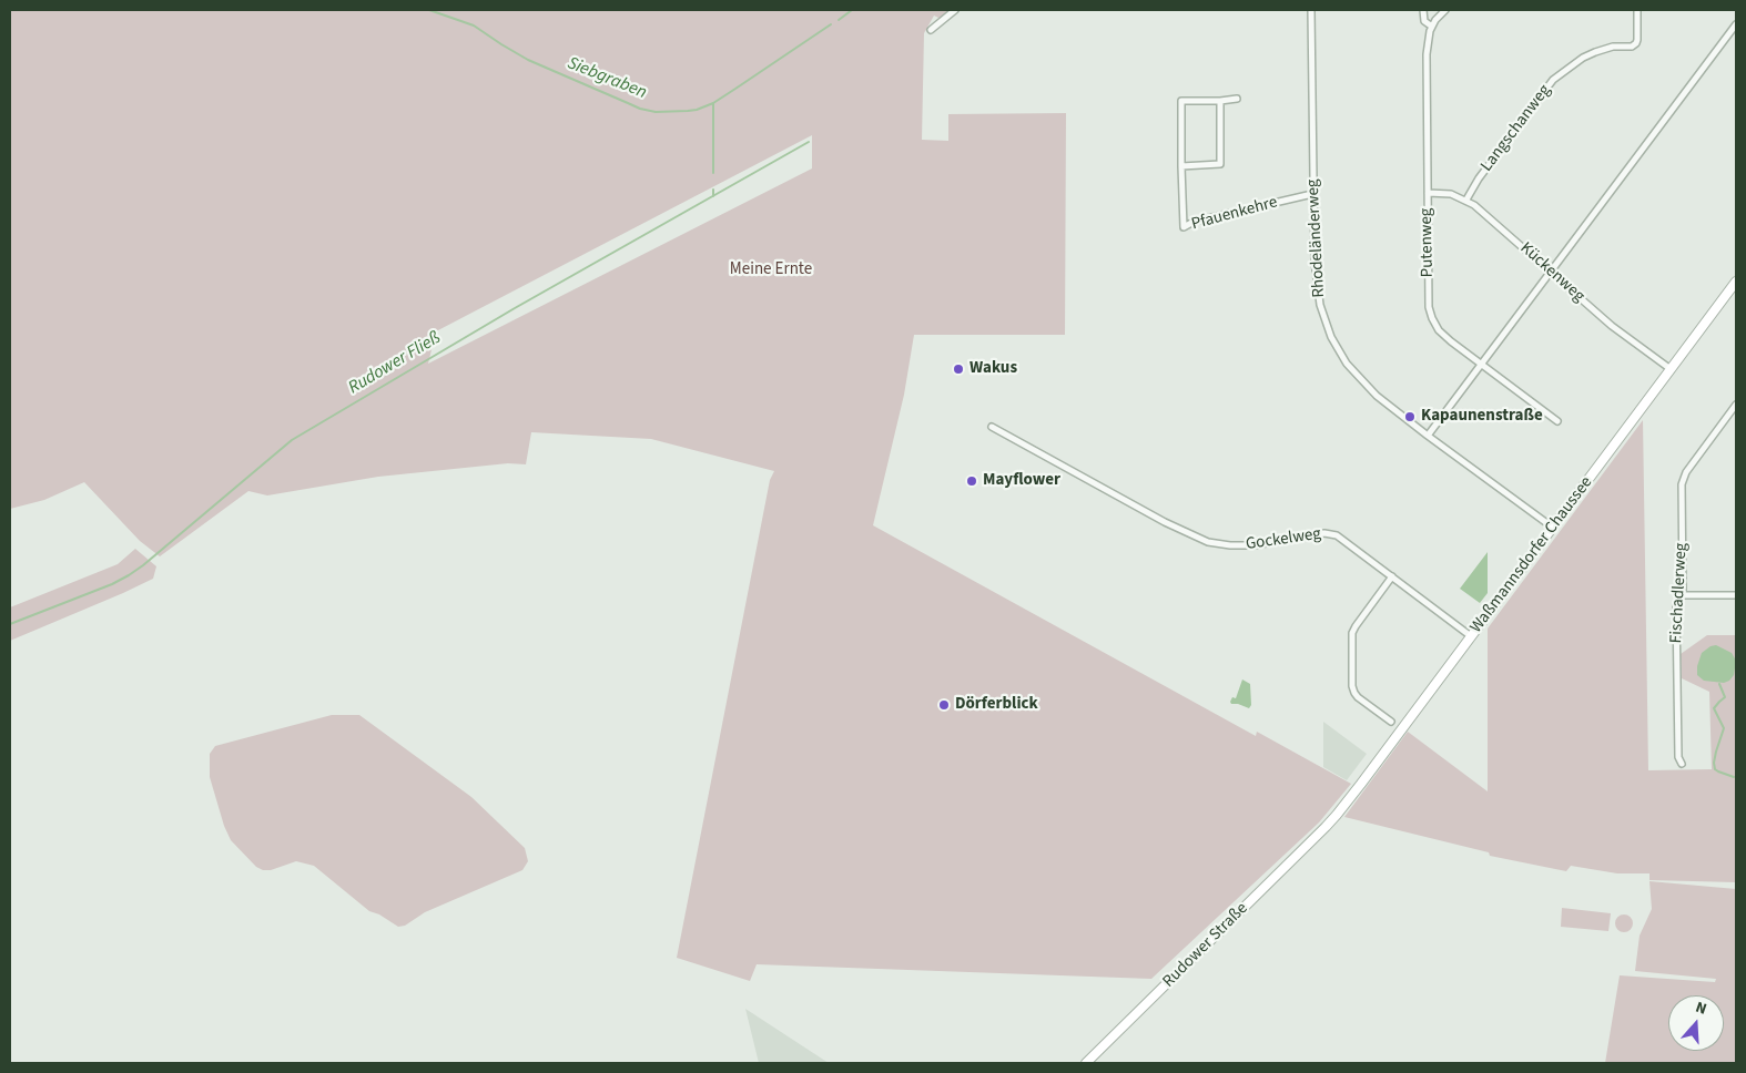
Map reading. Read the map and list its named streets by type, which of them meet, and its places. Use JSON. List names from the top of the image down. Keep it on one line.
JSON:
{"streets":{"street":["Langschanweg","Pfauenkehre","Rhodeländerweg","Putenweg","Kückenweg","Gockelweg","Waßmannsdorfer Chaussee","Fischadlerweg","Rudower Straße"]},"crossings":[["Langschanweg","Kückenweg"],["Pfauenkehre","Rhodeländerweg"],["Rhodeländerweg","Waßmannsdorfer Chaussee"],["Putenweg","Kückenweg"],["Kückenweg","Waßmannsdorfer Chaussee"],["Gockelweg","Waßmannsdorfer Chaussee"],["Waßmannsdorfer Chaussee","Rudower Straße"]],"water":["Siebgraben","Rudower Fließ"],"parks":["Meine Ernte"],"places":["Wakus","Kapaunenstraße","Mayflower","Dörferblick"],"north":"top"}
